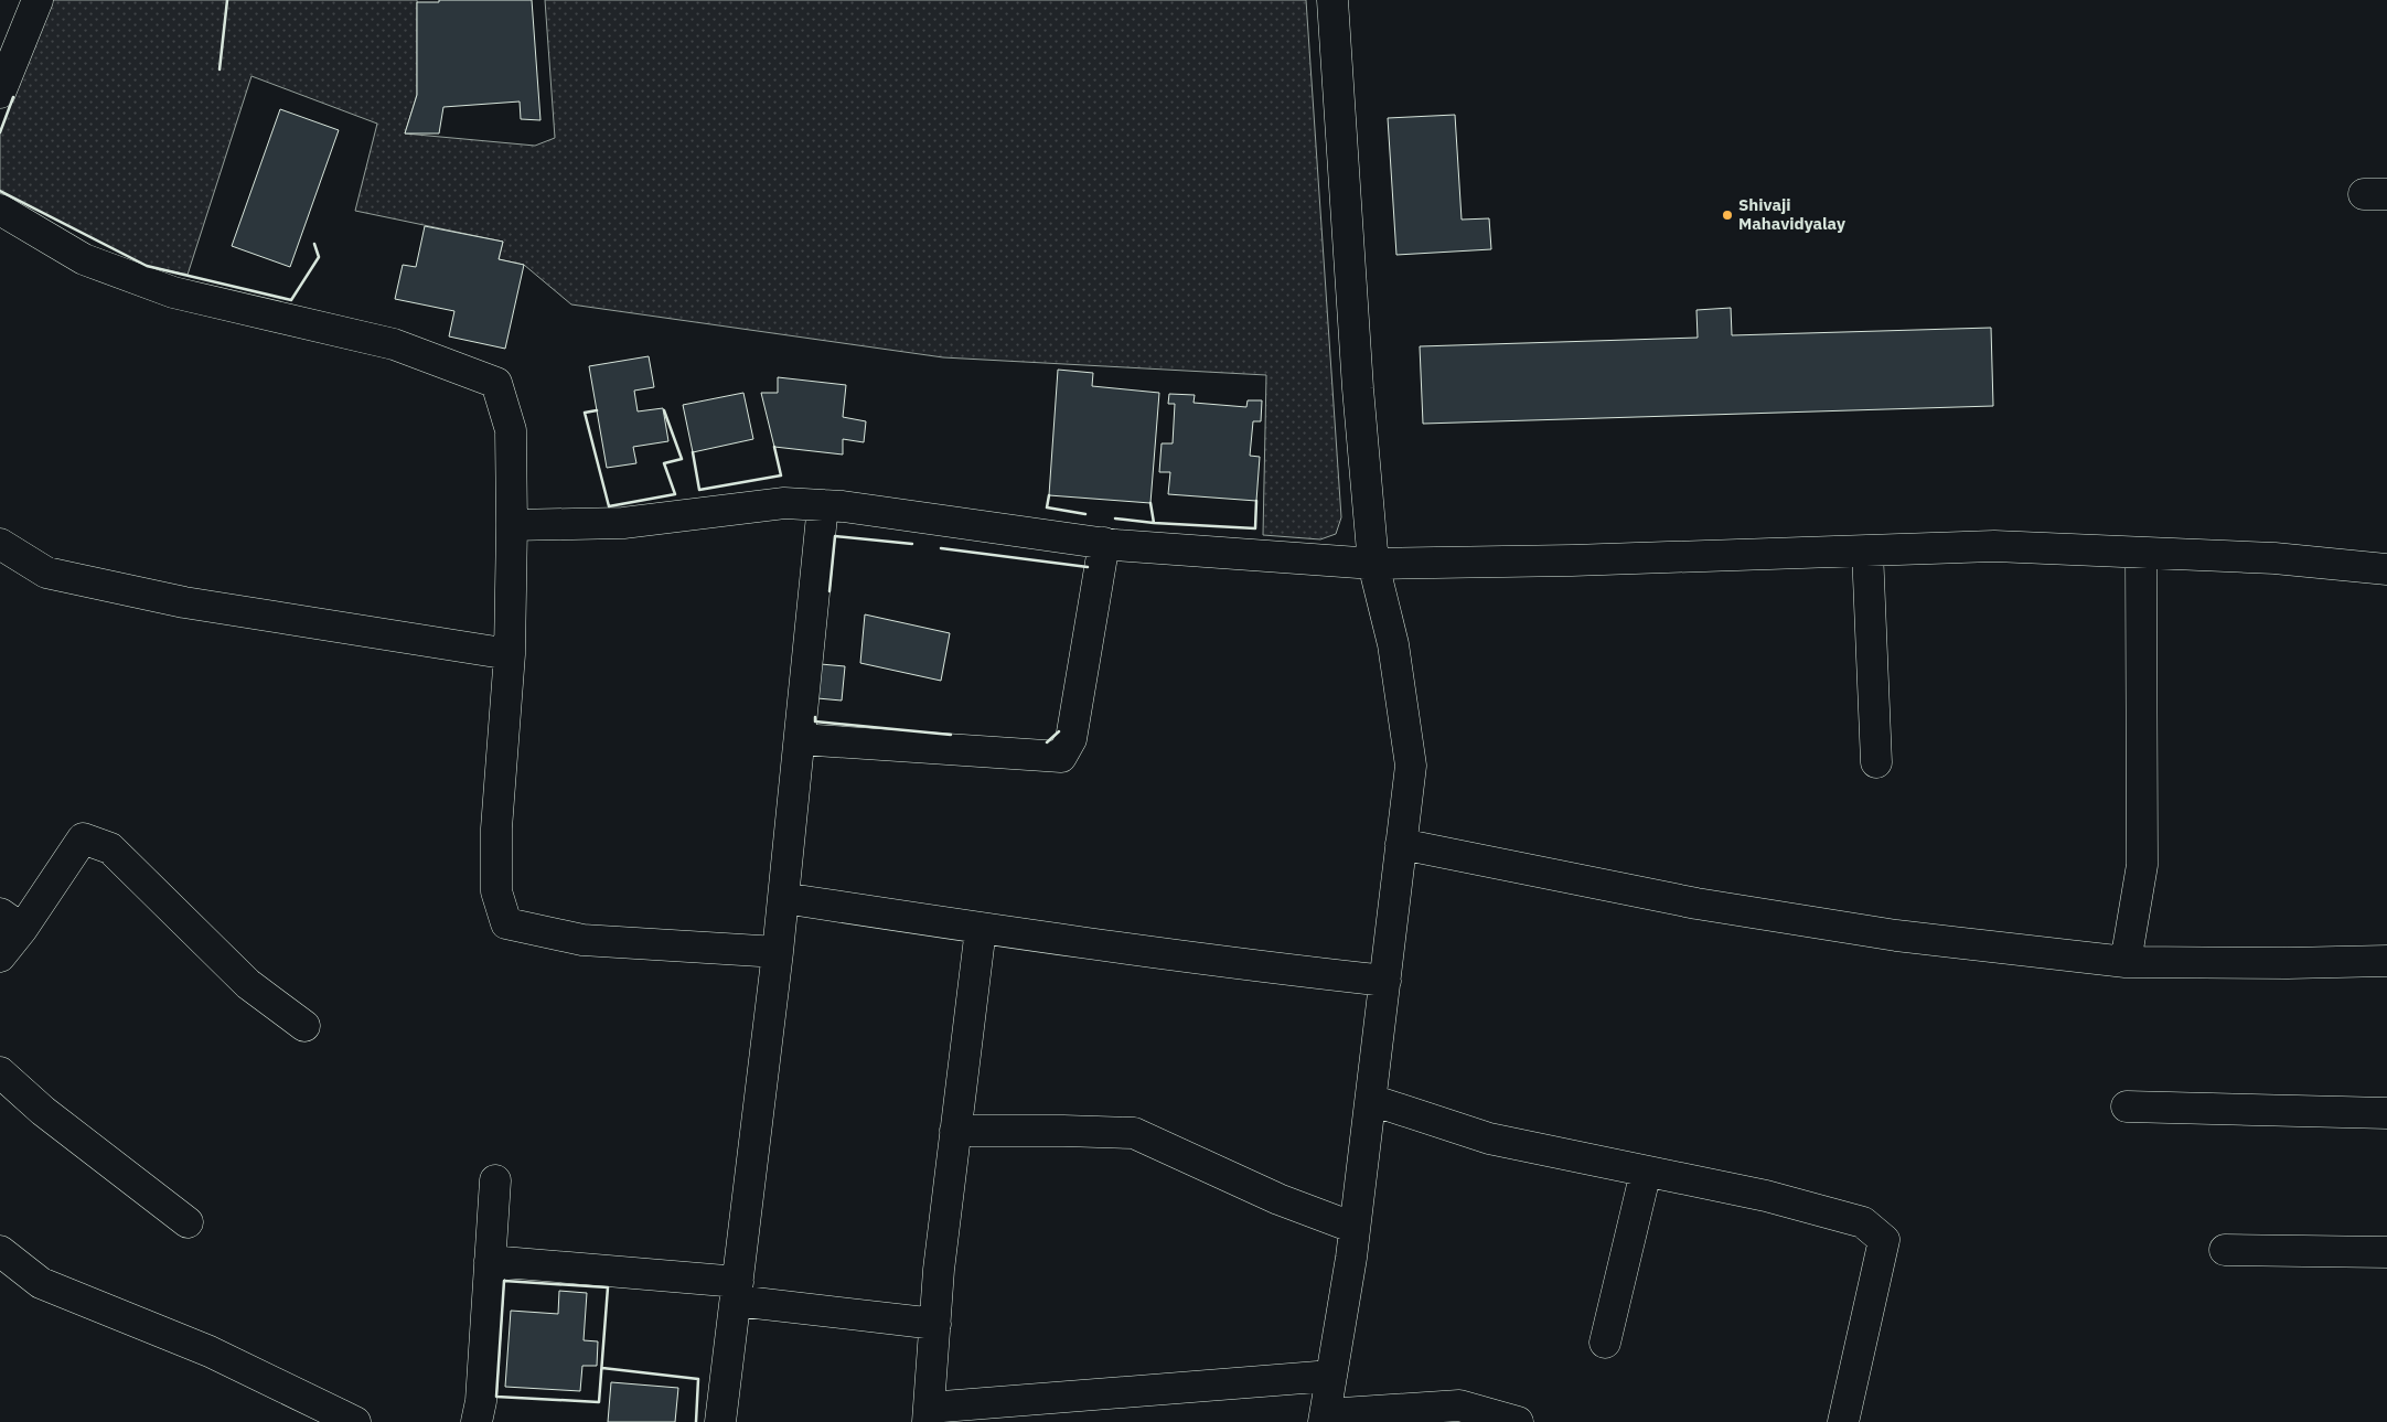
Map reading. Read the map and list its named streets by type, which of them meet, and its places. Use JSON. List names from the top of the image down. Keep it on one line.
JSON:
{"places":["Shivaji Mahavidyalay"]}
